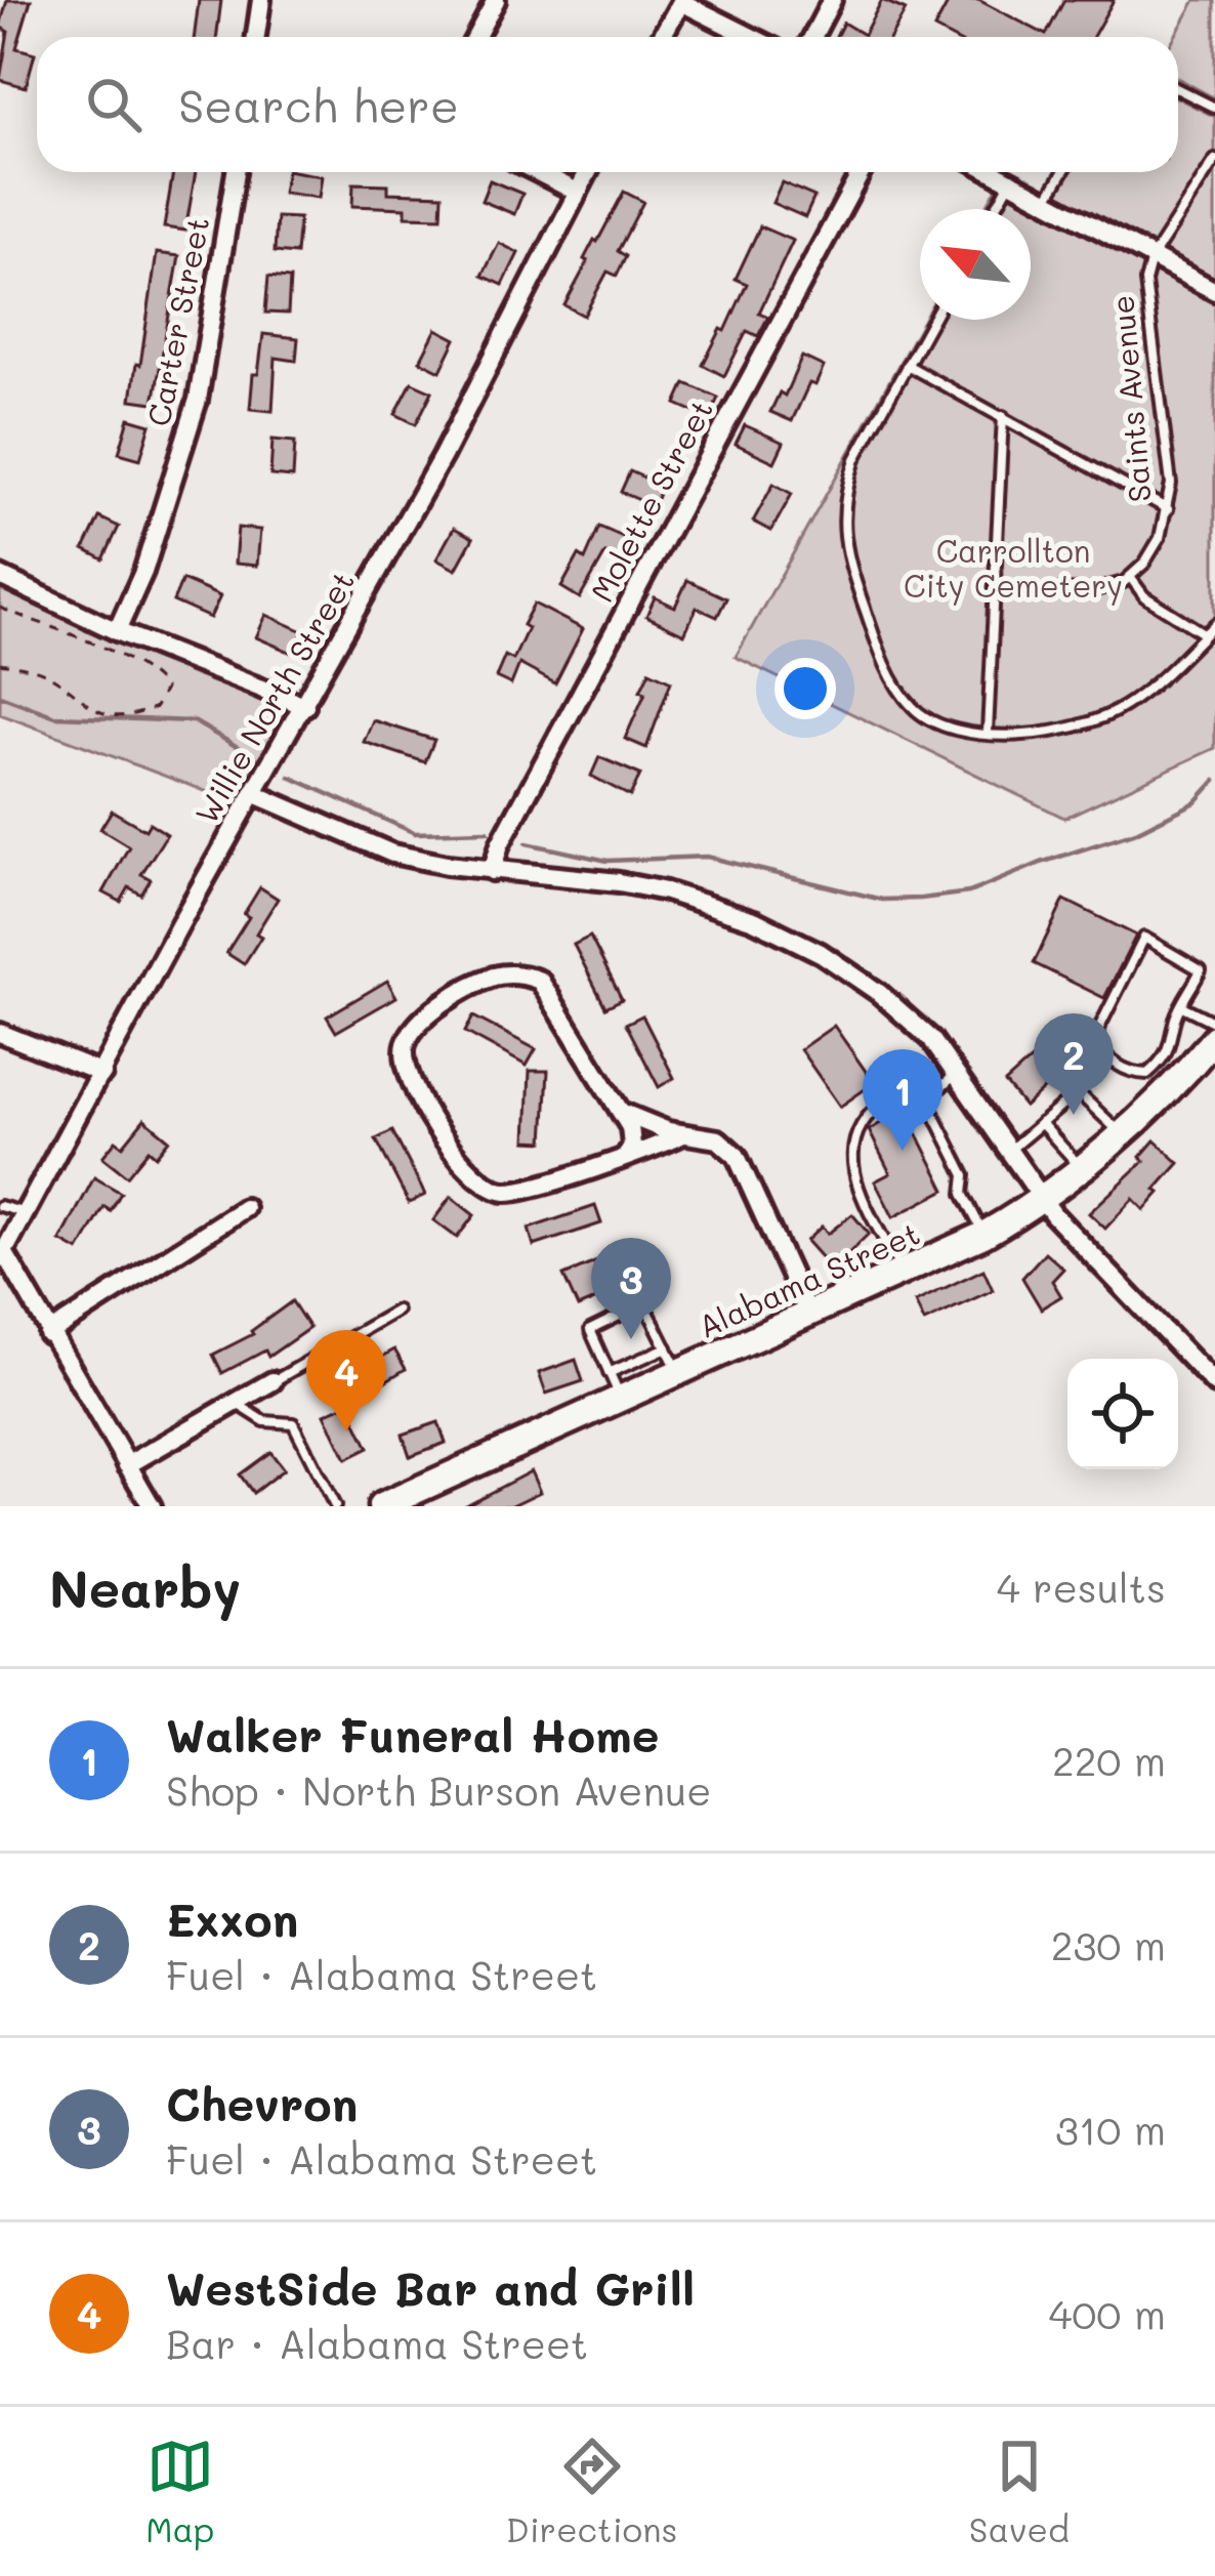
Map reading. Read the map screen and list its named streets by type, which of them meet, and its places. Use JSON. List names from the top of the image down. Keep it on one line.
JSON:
{"streets":{"main road":["Alabama Street"],"street":["Carter Street","Molette Street","Willie North Street"],"lane":["Saints Avenue"]},"parks":["Carrollton City Cemetery"],"north":"top left","page":{"search":"Search here","pins":["2","1","3","4"],"heading":["Nearby","4 results"],"list":[{"mark":"1","name":"Walker Funeral Home","note":"Shop · North Burson Avenue","value":"220 m"},{"mark":"2","name":"Exxon","note":"Fuel · Alabama Street","value":"230 m"},{"mark":"3","name":"Chevron","note":"Fuel · Alabama Street","value":"310 m"},{"mark":"4","name":"WestSide Bar and Grill","note":"Bar · Alabama Street","value":"400 m"}],"nav":["Map","Directions","Saved"]}}
